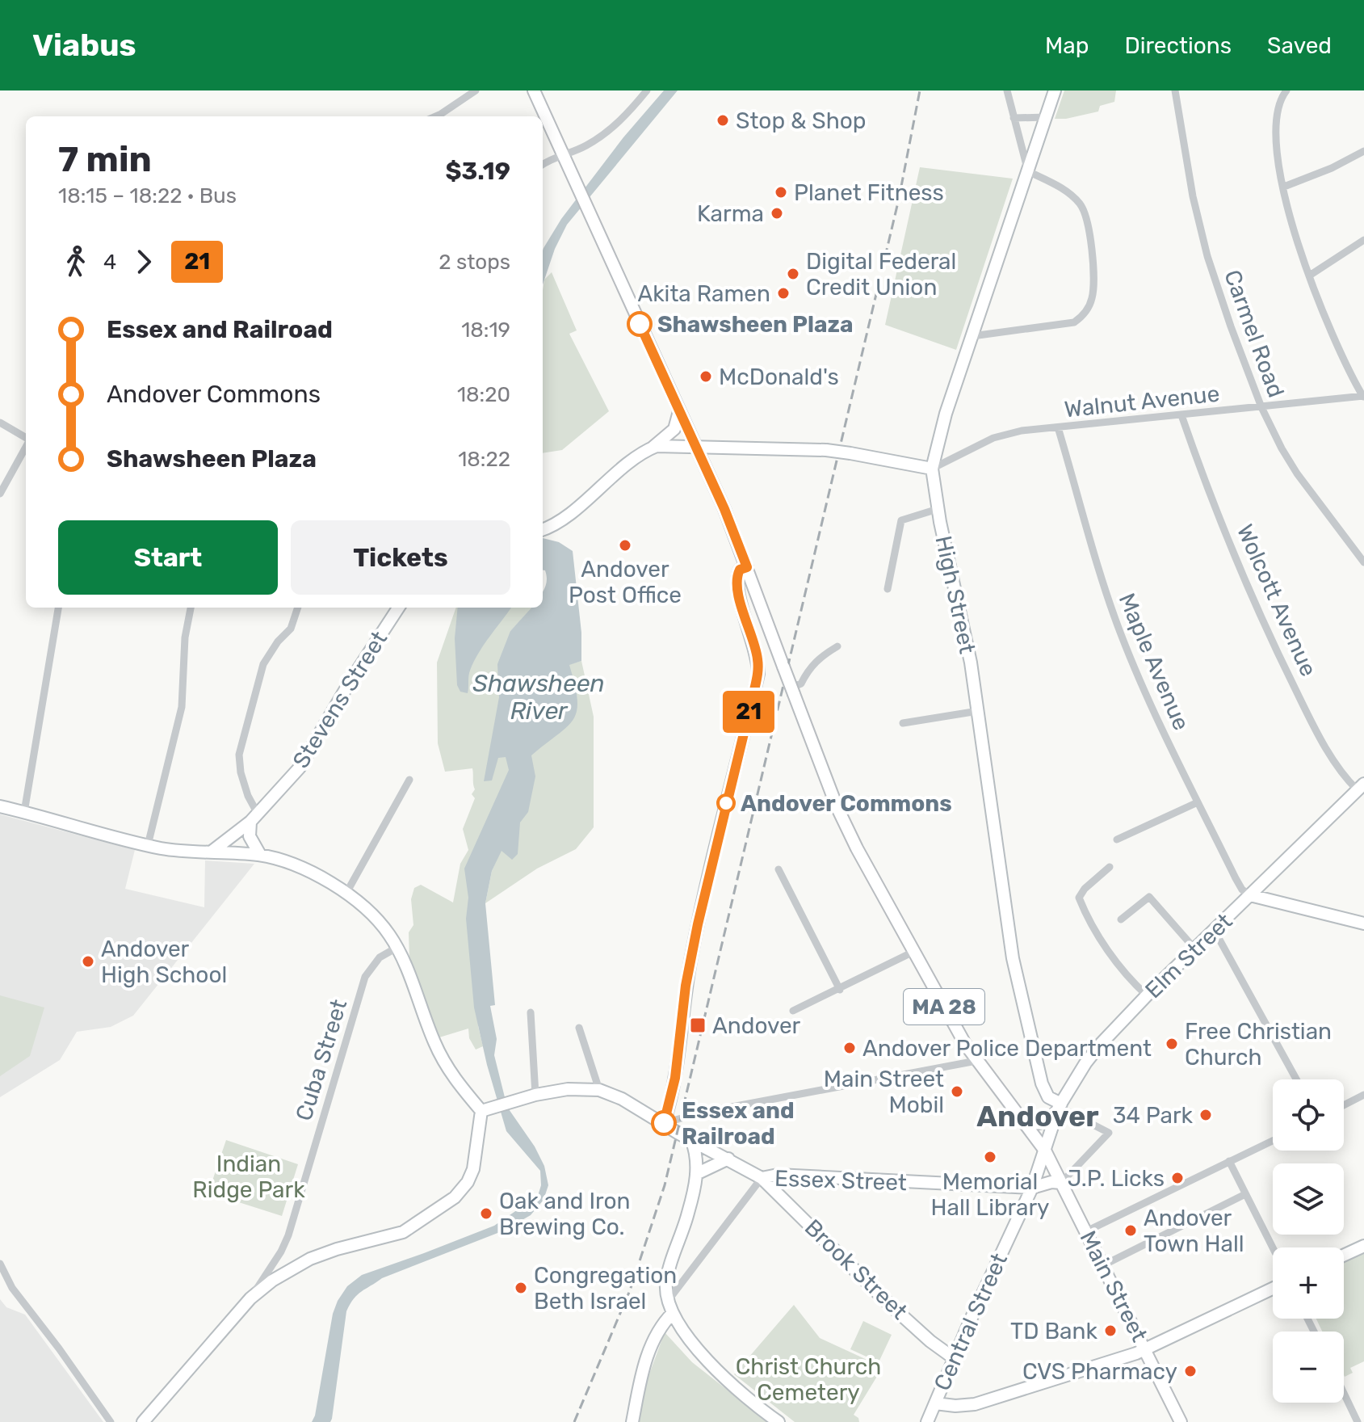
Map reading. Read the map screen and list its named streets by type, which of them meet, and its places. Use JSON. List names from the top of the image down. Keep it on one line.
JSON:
{"streets":{"main road":["High Street","Stevens Street","Elm Street","MA 28","Essex Street","Brook Street","Main Street","Central Street"],"street":["Carmel Road","Walnut Avenue","Wolcott Avenue","Maple Avenue","Cuba Street"]},"crossings":[["Carmel Road","Walnut Avenue"],["Walnut Avenue","High Street"],["Walnut Avenue","Wolcott Avenue"],["Walnut Avenue","Maple Avenue"],["High Street","Elm Street"],["Wolcott Avenue","Elm Street"],["Maple Avenue","Elm Street"],["Elm Street","MA 28"],["Elm Street","Main Street"],["Elm Street","Central Street"],["MA 28","Main Street"],["MA 28","Central Street"],["Essex Street","Brook Street"],["Essex Street","Main Street"],["Essex Street","Central Street"],["Brook Street","Central Street"],["Main Street","Central Street"]],"districts":["Andover"],"water":["Shawsheen River"],"parks":["Indian Ridge Park","Christ Church Cemetery"],"places":{"other":["Stop & Shop","Planet Fitness","Karma","Digital Federal Credit Union","Akita Ramen","Shawsheen Plaza","McDonald's","Andover Post Office","Andover Commons","Andover High School","Free Christian Church","Andover Police Department","Main Street Mobil","34 Park","Essex and Railroad","Memorial Hall Library","J.P. Licks","Oak and Iron Brewing Co.","Andover Town Hall","Congregation Beth Israel","TD Bank","CVS Pharmacy"],"transit":["Andover"]},"lines":["bus line 21"],"page":{"header":"Viabus","nav":["Map","Directions","Saved"],"on_map":"21","heading":["7 min","18:15 – 18:22 · Bus","$3.19"],"legs":["4","21","2 stops"],"list":[{"name":"Essex and Railroad","value":"18:19"},{"name":"Andover Commons","value":"18:20"},{"name":"Shawsheen Plaza","value":"18:22"}],"buttons":["Start","Tickets"],"map_buttons":["+","−"]}}
